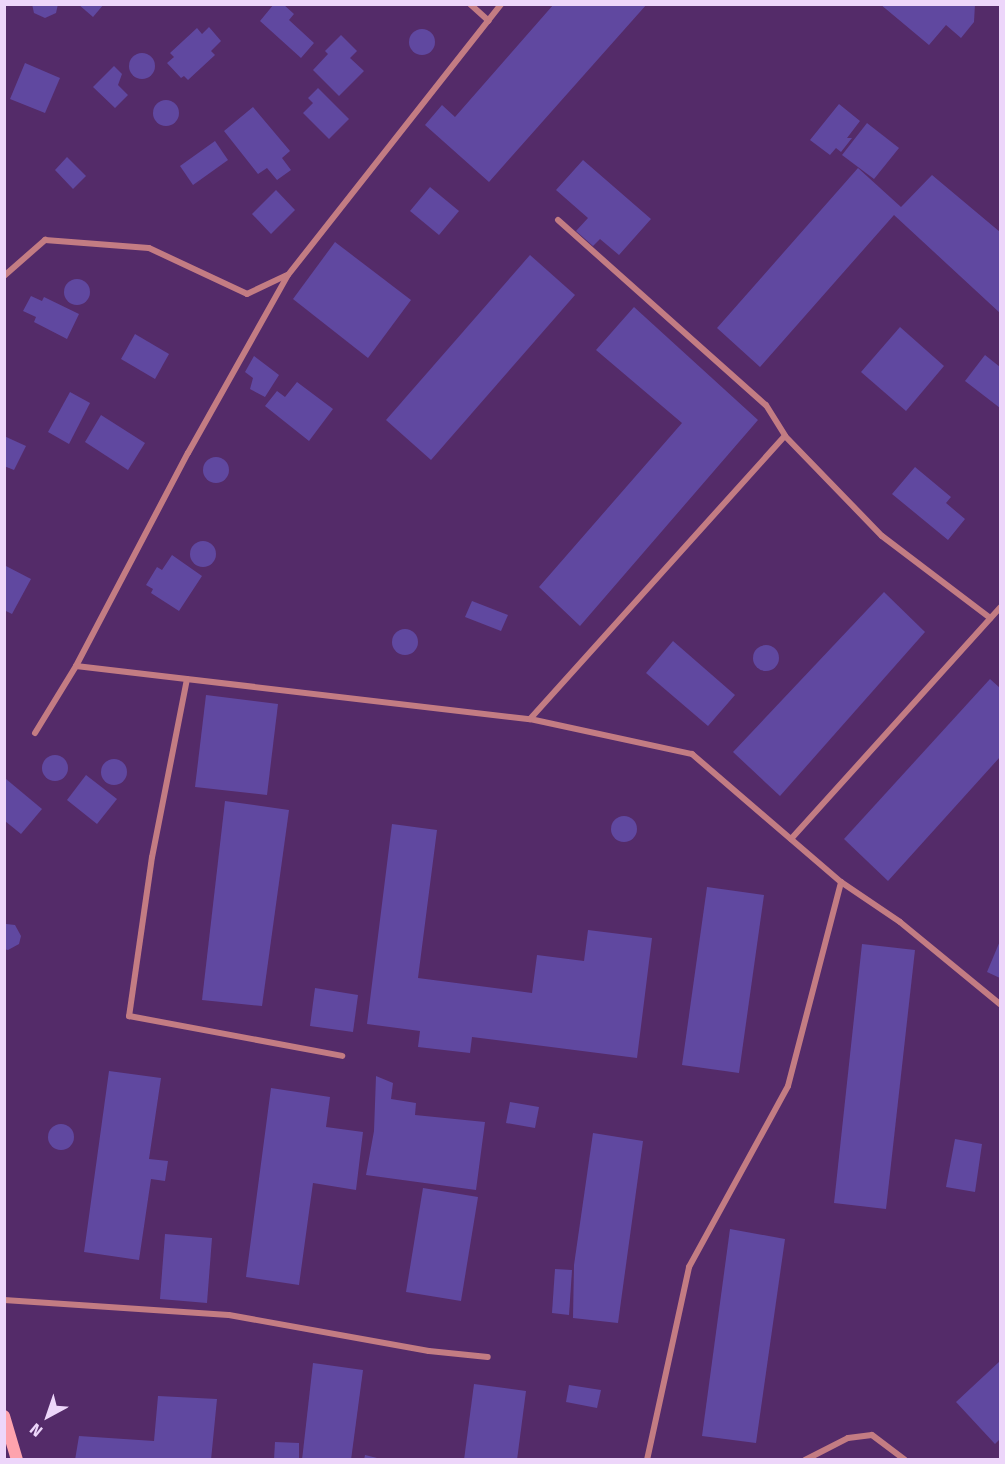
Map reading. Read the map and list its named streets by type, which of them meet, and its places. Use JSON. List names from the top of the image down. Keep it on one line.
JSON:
{"north":"bottom left"}
